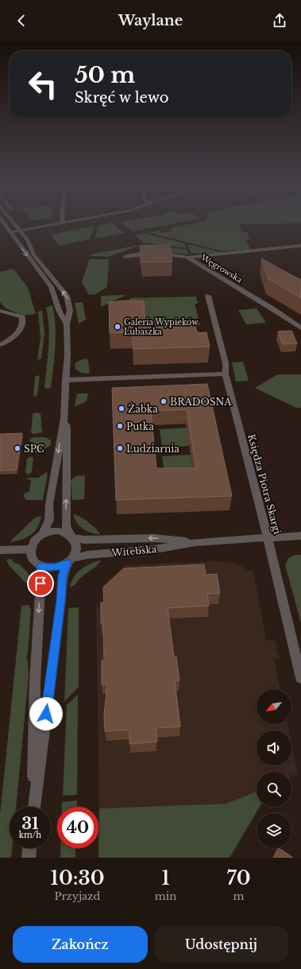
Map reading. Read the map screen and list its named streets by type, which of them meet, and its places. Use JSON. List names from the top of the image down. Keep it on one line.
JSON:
{"streets":{"street":["Węgrowska","Księdza Piotra Skargi","Witebska"]},"crossings":[["Księdza Piotra Skargi","Witebska"]],"places":["Galeria Wypieków Lubaszka","BRADOSNA","Żabka","Putka","SPC","Ludziarnia"],"north":"bottom left","page":{"header":"Waylane","turn":["50 m","Skręć w lewo"],"speed":"31 km/h","limit":"40","eta":["10:30","Przyjazd","1","min","70","m"],"buttons":["Zakończ","Udostępnij"]}}
